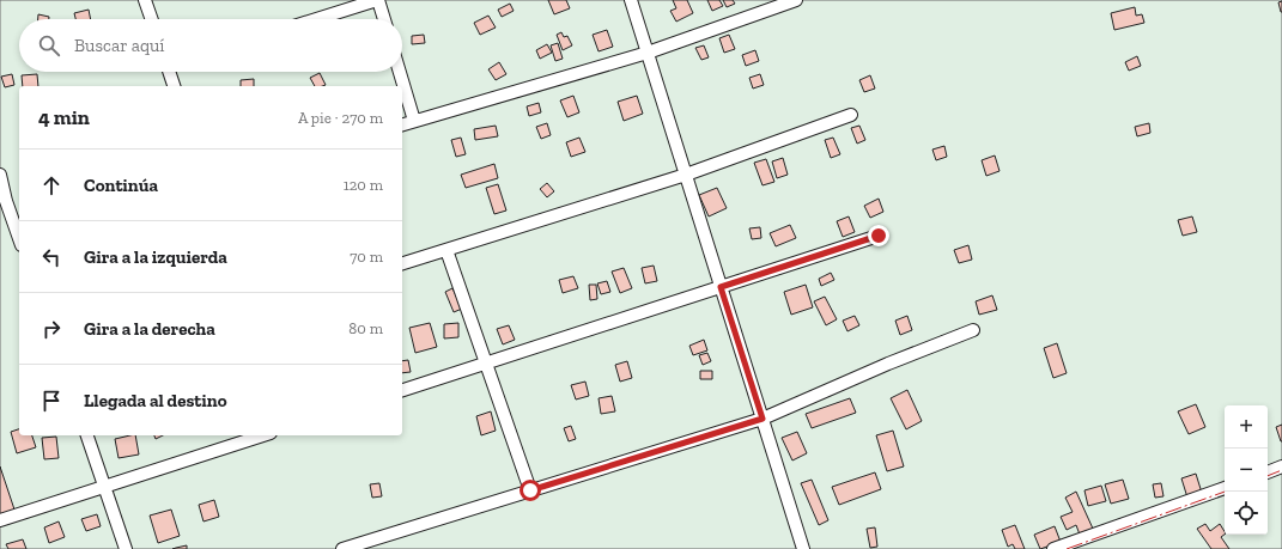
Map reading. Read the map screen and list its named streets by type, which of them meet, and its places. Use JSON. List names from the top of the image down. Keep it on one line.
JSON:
{"page":{"search":"Buscar aquí","heading":["4 min","A pie · 270 m"],"list":[["Continúa","120 m"],["Gira a la izquierda","70 m"],["Gira a la derecha","80 m"],"Llegada al destino"],"map_buttons":["+","−"]}}
